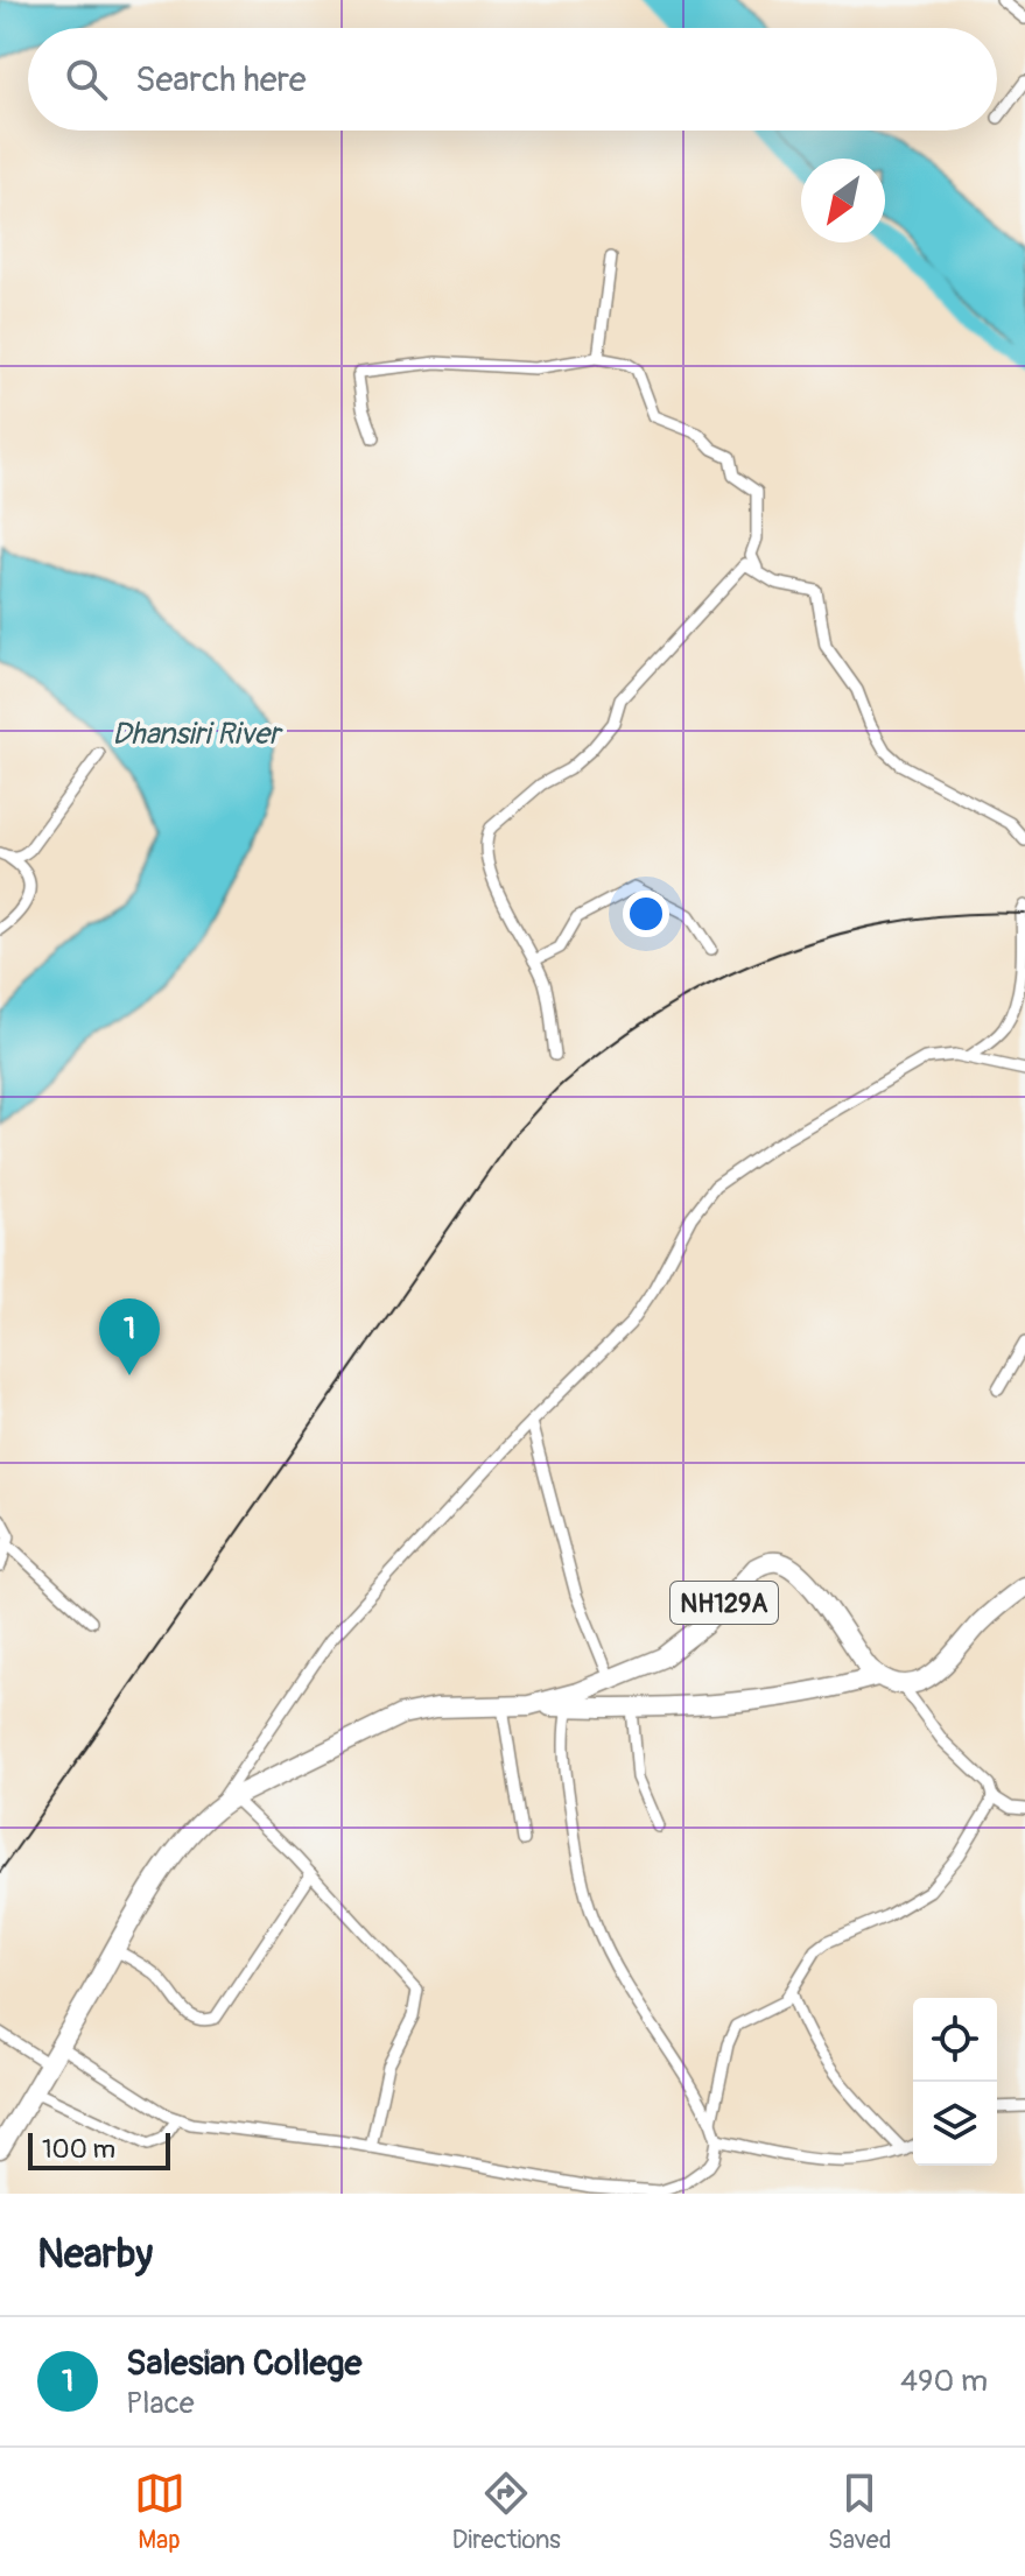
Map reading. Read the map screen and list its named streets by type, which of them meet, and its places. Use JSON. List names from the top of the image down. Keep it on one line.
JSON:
{"streets":{"highway":["NH129A"]},"water":["Dhansiri River"],"scale_bar":"100 m","north":"bottom left","page":{"search":"Search here","pins":"1","scale":"100 m","heading":"Nearby","list":[{"mark":"1","name":"Salesian College","note":"Place","value":"490 m"}],"nav":["Map","Directions","Saved"]}}
